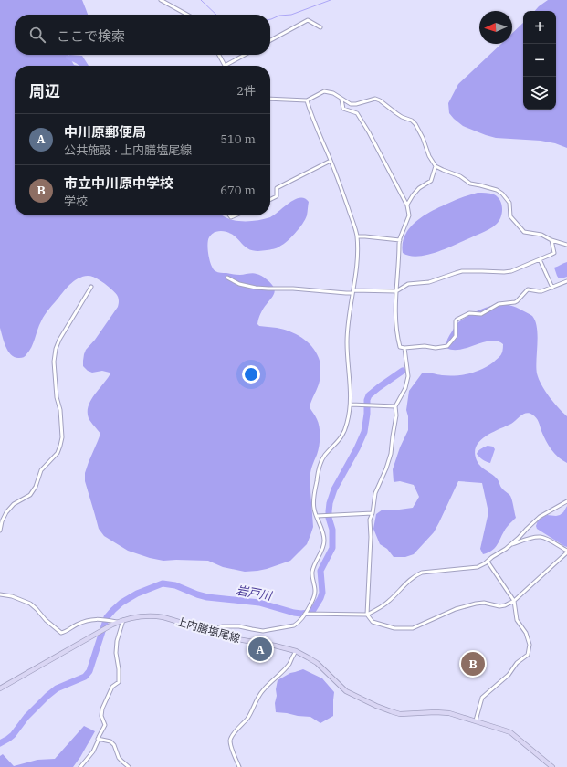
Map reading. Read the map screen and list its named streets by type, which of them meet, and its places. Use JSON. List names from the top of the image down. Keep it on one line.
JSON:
{"streets":{"main road":["上内膳塩尾線"]},"water":["岩戸川"],"north":"left","page":{"map_buttons":["+","−"],"search":"ここで検索","heading":["周辺","2件"],"list":[{"mark":"A","name":"中川原郵便局","note":"公共施設 · 上内膳塩尾線","value":"510 m"},{"mark":"B","name":"市立中川原中学校","note":"学校","value":"670 m"}],"pins":["A","B"]}}
